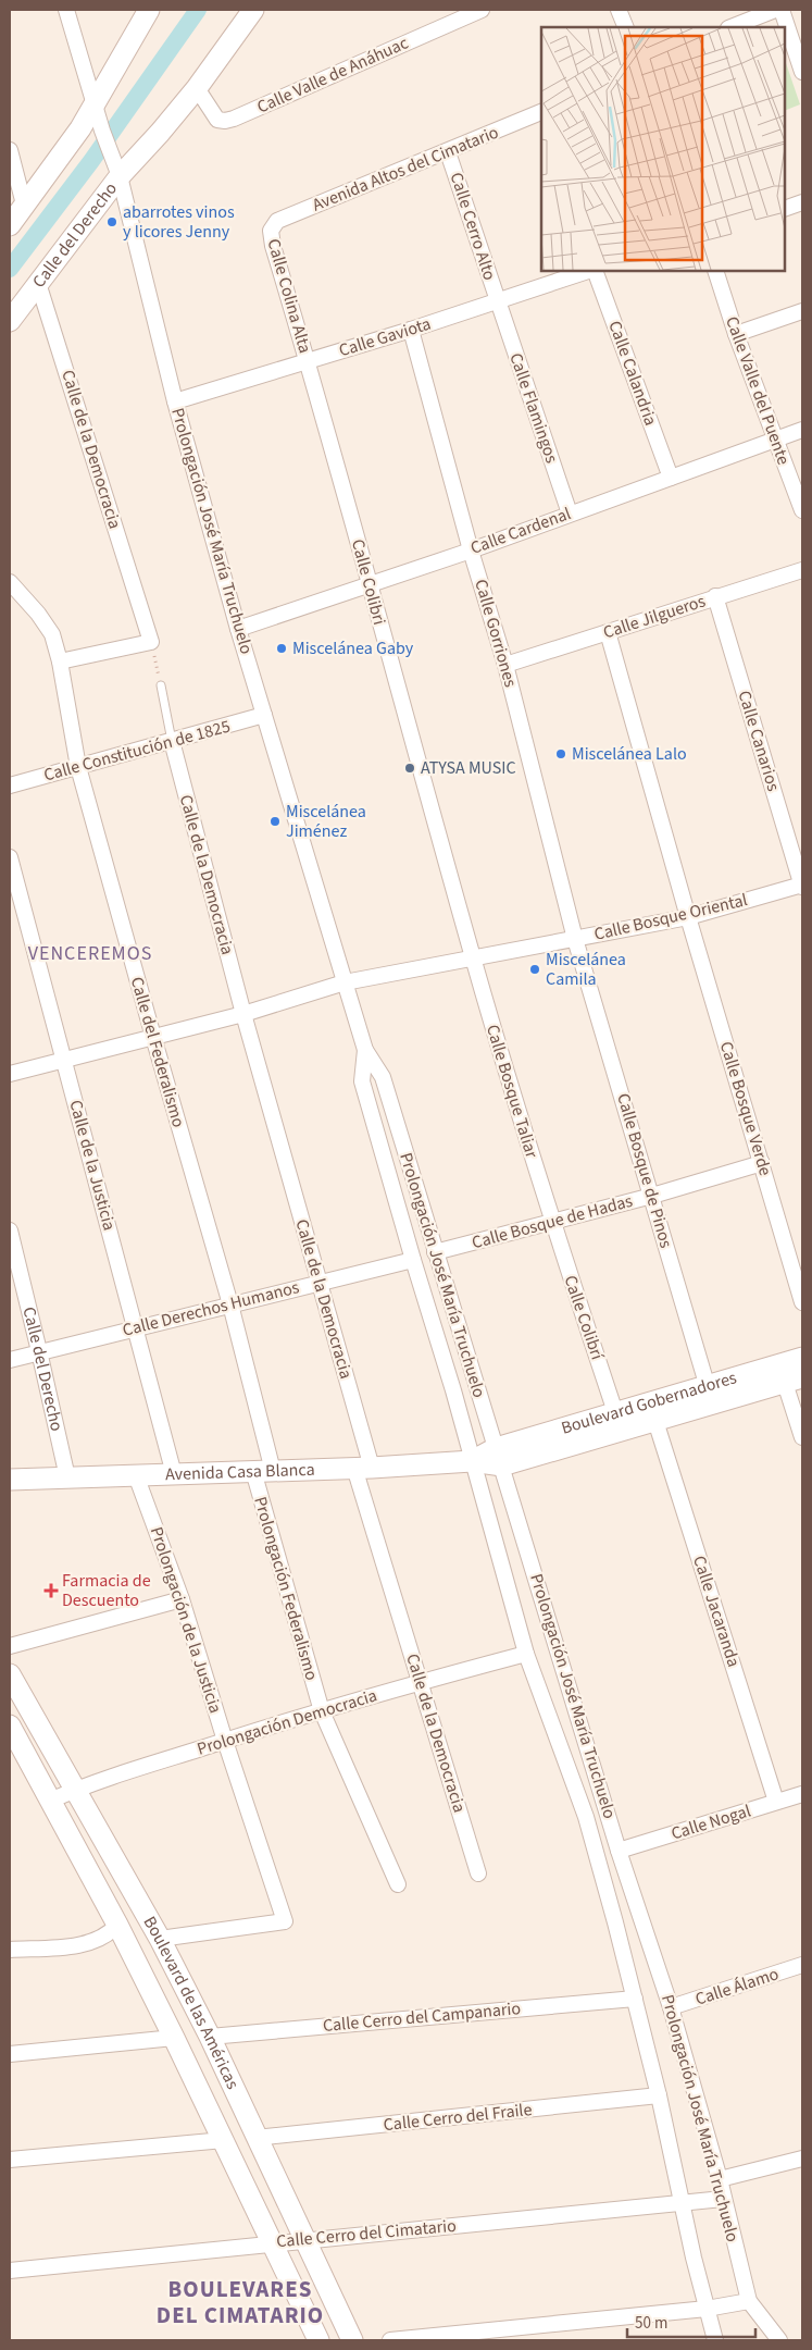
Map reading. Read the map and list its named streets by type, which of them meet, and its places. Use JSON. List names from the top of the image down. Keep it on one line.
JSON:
{"streets":{"main road":["Calle del Derecho","Boulevard Gobernadores","Avenida Casa Blanca","Boulevard de las Américas"],"street":["Calle Valle de Anáhuac","Avenida Altos del Cimatario","Calle Cerro Alto","Calle Colina Alta","Calle Gaviota","Calle Calandria","Calle Valle del Puente","Calle Flamingos","Calle de la Democracia","Prolongación José María Truchuelo","Calle Cardenal","Calle Colibri","Calle Jilgueros","Calle Gorriones","Calle Canarios","Calle Constitución de 1825","Calle Bosque Oriental","Calle del Federalismo","Calle Bosque Taliar","Calle Bosque Verde","Calle de la Justicia","Calle Bosque de Pinos","Calle Bosque de Hadas","Calle Derechos Humanos","Calle Colibrí","Prolongación Federalismo","Calle Jacaranda","Prolongación de la Justicia","Prolongación Democracia","Calle Nogal","Calle Álamo","Calle Cerro del Campanario","Calle Cerro del Fraile","Calle Cerro del Cimatario"]},"crossings":[["Calle Valle de Anáhuac","Calle del Derecho"],["Avenida Altos del Cimatario","Calle Cerro Alto"],["Avenida Altos del Cimatario","Calle Colina Alta"],["Calle Cerro Alto","Calle Gaviota"],["Calle Cerro Alto","Calle Flamingos"],["Calle del Derecho","Calle de la Democracia"],["Calle del Derecho","Prolongación José María Truchuelo"],["Calle del Derecho","Calle Derechos Humanos"],["Calle del Derecho","Avenida Casa Blanca"],["Calle Colina Alta","Calle Gaviota"],["Calle Colina Alta","Calle Colibri"],["Calle Gaviota","Calle Flamingos"],["Calle Gaviota","Prolongación José María Truchuelo"],["Calle Gaviota","Calle Colibri"],["Calle Gaviota","Calle Gorriones"],["Calle Calandria","Calle Cardenal"],["Calle Valle del Puente","Calle Cardenal"],["Calle Flamingos","Calle Cardenal"],["Calle de la Democracia","Calle Constitución de 1825"],["Calle de la Democracia","Calle Bosque Oriental"],["Calle de la Democracia","Calle Derechos Humanos"],["Calle de la Democracia","Avenida Casa Blanca"],["Calle de la Democracia","Prolongación Democracia"],["Prolongación José María Truchuelo","Calle Cardenal"],["Prolongación José María Truchuelo","Calle Constitución de 1825"],["Prolongación José María Truchuelo","Calle Bosque Oriental"],["Prolongación José María Truchuelo","Calle Bosque de Hadas"],["Prolongación José María Truchuelo","Calle Derechos Humanos"],["Prolongación José María Truchuelo","Boulevard Gobernadores"],["Prolongación José María Truchuelo","Avenida Casa Blanca"],["Prolongación José María Truchuelo","Prolongación Democracia"],["Prolongación José María Truchuelo","Calle Nogal"],["Prolongación José María Truchuelo","Calle Álamo"],["Prolongación José María Truchuelo","Calle Cerro del Campanario"],["Prolongación José María Truchuelo","Calle Cerro del Fraile"],["Prolongación José María Truchuelo","Calle Cerro del Cimatario"],["Calle Cardenal","Calle Colibri"],["Calle Cardenal","Calle Gorriones"],["Calle Colibri","Calle Bosque Oriental"],["Calle Colibri","Calle Bosque Taliar"],["Calle Jilgueros","Calle Gorriones"],["Calle Jilgueros","Calle Canarios"],["Calle Jilgueros","Calle Bosque Verde"],["Calle Gorriones","Calle Bosque Oriental"],["Calle Gorriones","Calle Bosque de Pinos"],["Calle Canarios","Calle Bosque Oriental"],["Calle Constitución de 1825","Calle del Federalismo"],["Calle Bosque Oriental","Calle del Federalismo"],["Calle Bosque Oriental","Calle Bosque Taliar"],["Calle Bosque Oriental","Calle Bosque Verde"],["Calle Bosque Oriental","Calle de la Justicia"],["Calle Bosque Oriental","Calle Bosque de Pinos"],["Calle del Federalismo","Calle Derechos Humanos"],["Calle del Federalismo","Avenida Casa Blanca"],["Calle del Federalismo","Prolongación Federalismo"],["Calle Bosque Taliar","Calle Bosque de Hadas"],["Calle Bosque Taliar","Calle Colibrí"],["Calle Bosque Verde","Calle Bosque de Hadas"],["Calle de la Justicia","Calle Derechos Humanos"],["Calle de la Justicia","Avenida Casa Blanca"],["Calle Bosque de Pinos","Calle Bosque de Hadas"],["Calle Bosque de Pinos","Boulevard Gobernadores"],["Calle Bosque de Hadas","Calle Colibrí"],["Calle Colibrí","Boulevard Gobernadores"],["Boulevard Gobernadores","Avenida Casa Blanca"],["Boulevard Gobernadores","Calle Jacaranda"],["Avenida Casa Blanca","Prolongación Federalismo"],["Avenida Casa Blanca","Prolongación de la Justicia"],["Prolongación Federalismo","Prolongación Democracia"],["Calle Jacaranda","Calle Nogal"],["Prolongación de la Justicia","Prolongación Democracia"],["Prolongación de la Justicia","Boulevard de las Américas"],["Prolongación Democracia","Boulevard de las Américas"],["Boulevard de las Américas","Calle Cerro del Campanario"],["Boulevard de las Américas","Calle Cerro del Fraile"],["Boulevard de las Américas","Calle Cerro del Cimatario"]],"districts":["VENCEREMOS","BOULEVARES DEL CIMATARIO"],"places":{"other":["abarrotes vinos y licores Jenny","Miscelánea Gaby","Miscelánea Lalo","ATYSA MUSIC","Miscelánea Jiménez","Miscelánea Camila"],"health":["Farmacia de Descuento"]},"scale_bar":"50 m"}
